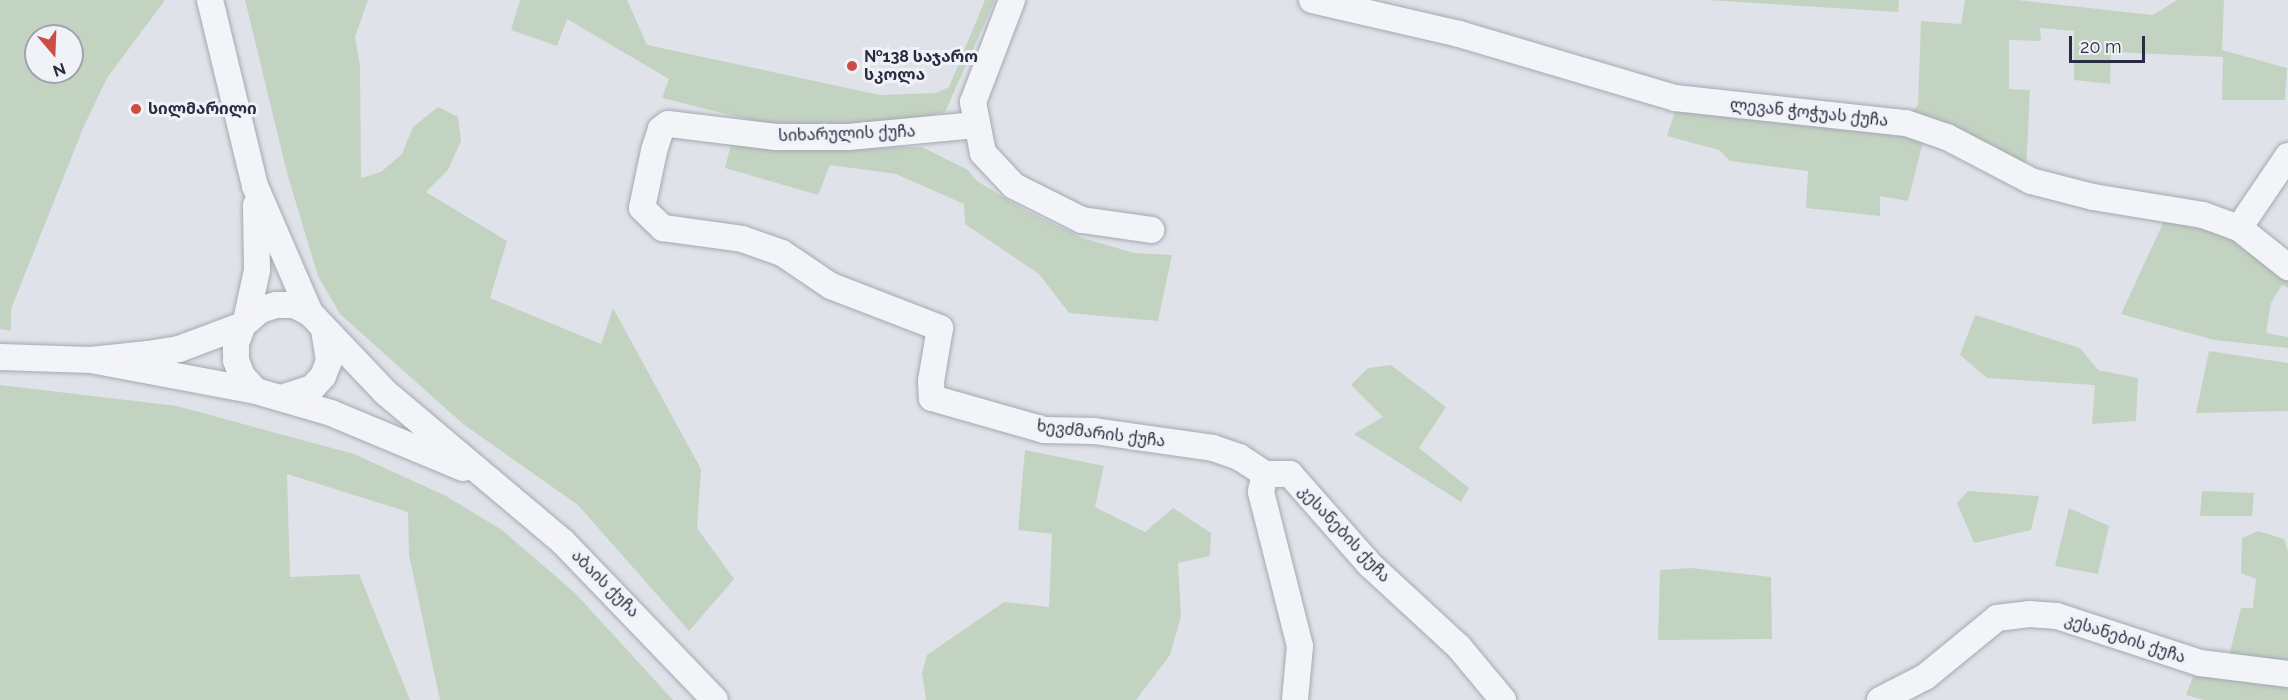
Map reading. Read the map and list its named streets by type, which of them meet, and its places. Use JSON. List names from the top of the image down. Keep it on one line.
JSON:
{"streets":{"street":["ლევან ჭოჭუას ქუჩა","სიხარულის ქუჩა","ხევძმარის ქუჩა","კესანების ქუჩა","აბაის ქუჩა"]},"crossings":[["სიხარულის ქუჩა","ხევძმარის ქუჩა"],["ხევძმარის ქუჩა","კესანების ქუჩა"]],"places":["№138 საჯარო სკოლა","სილმარილი"],"scale_bar":"20 m","north":"bottom"}
